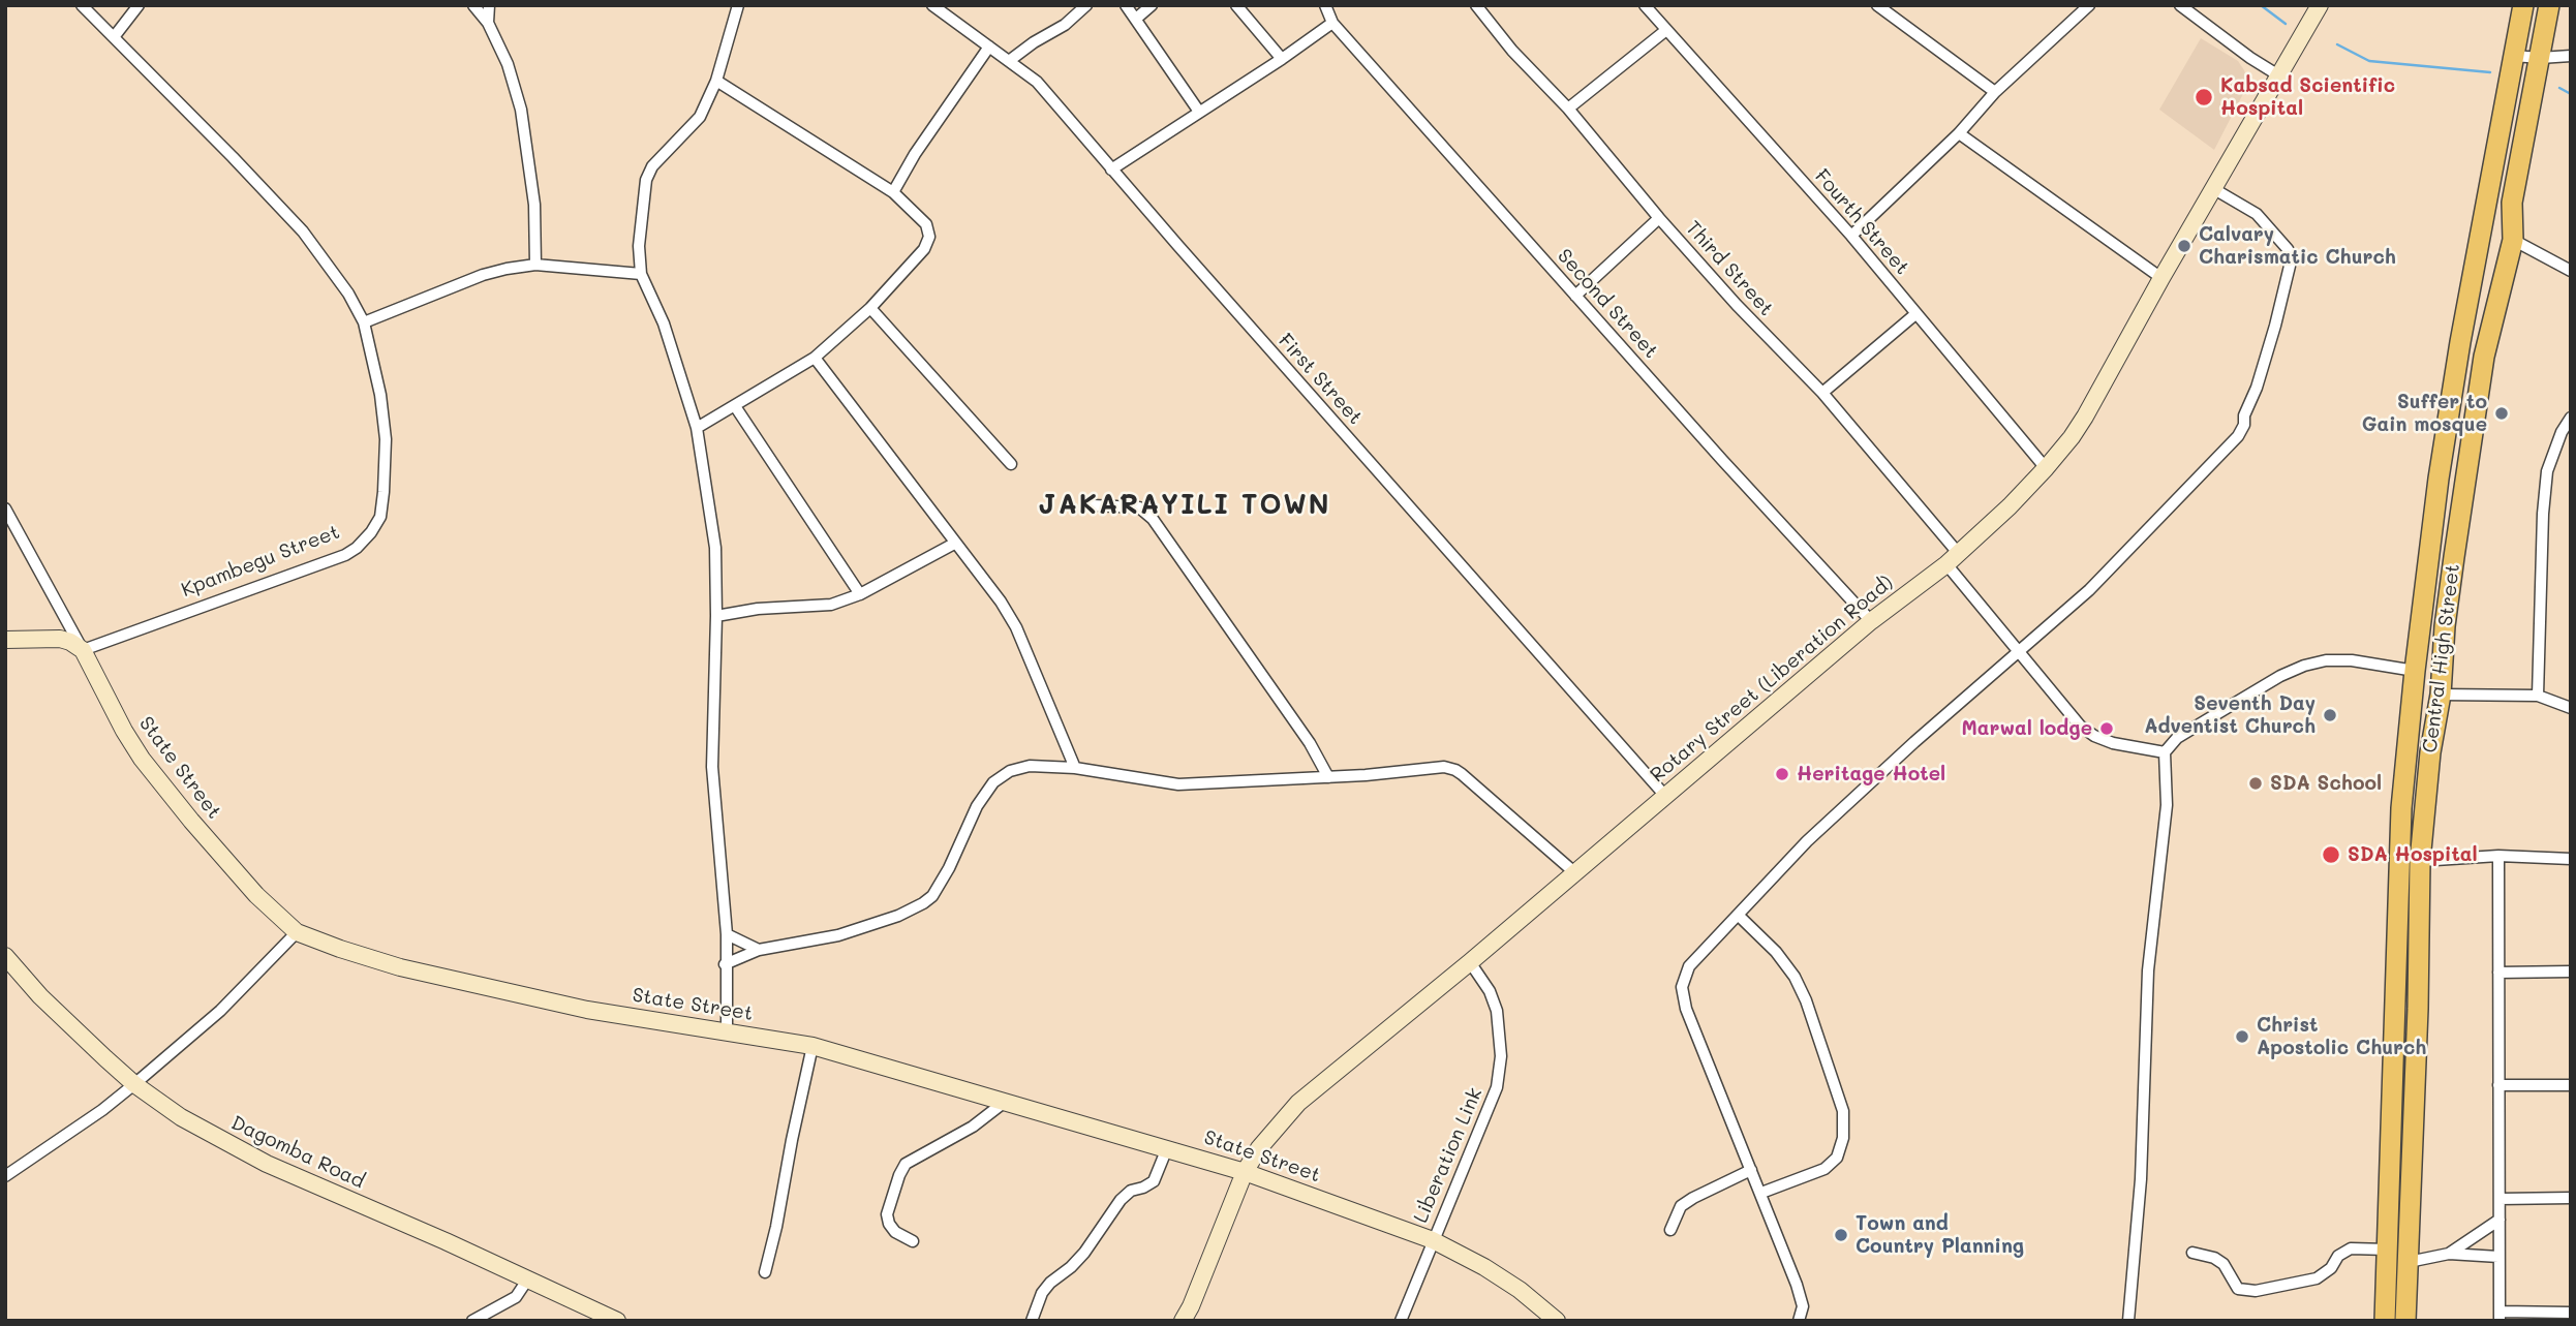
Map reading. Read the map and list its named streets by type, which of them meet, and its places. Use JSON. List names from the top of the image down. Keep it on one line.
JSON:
{"streets":{"highway":["Central High Street"],"street":["Fourth Street","Third Street","Second Street","First Street","Kpambegu Street","Rotary Street (Liberation Road)","State Street","Dagomba Road","Liberation Link"]},"crossings":[["Fourth Street","Rotary Street (Liberation Road)"],["Third Street","Rotary Street (Liberation Road)"],["Second Street","Rotary Street (Liberation Road)"],["First Street","Rotary Street (Liberation Road)"],["Kpambegu Street","State Street"],["Rotary Street (Liberation Road)","State Street"],["Rotary Street (Liberation Road)","Liberation Link"],["State Street","Liberation Link"]],"districts":["JAKARAYILI TOWN"],"places":["Kabsad Scientific Hospital","Calvary Charismatic Church","Suffer to Gain mosque","Seventh Day Adventist Church","Marwal lodge","Heritage Hotel","SDA School","SDA Hospital","Christ Apostolic Church","Town and Country Planning"]}
